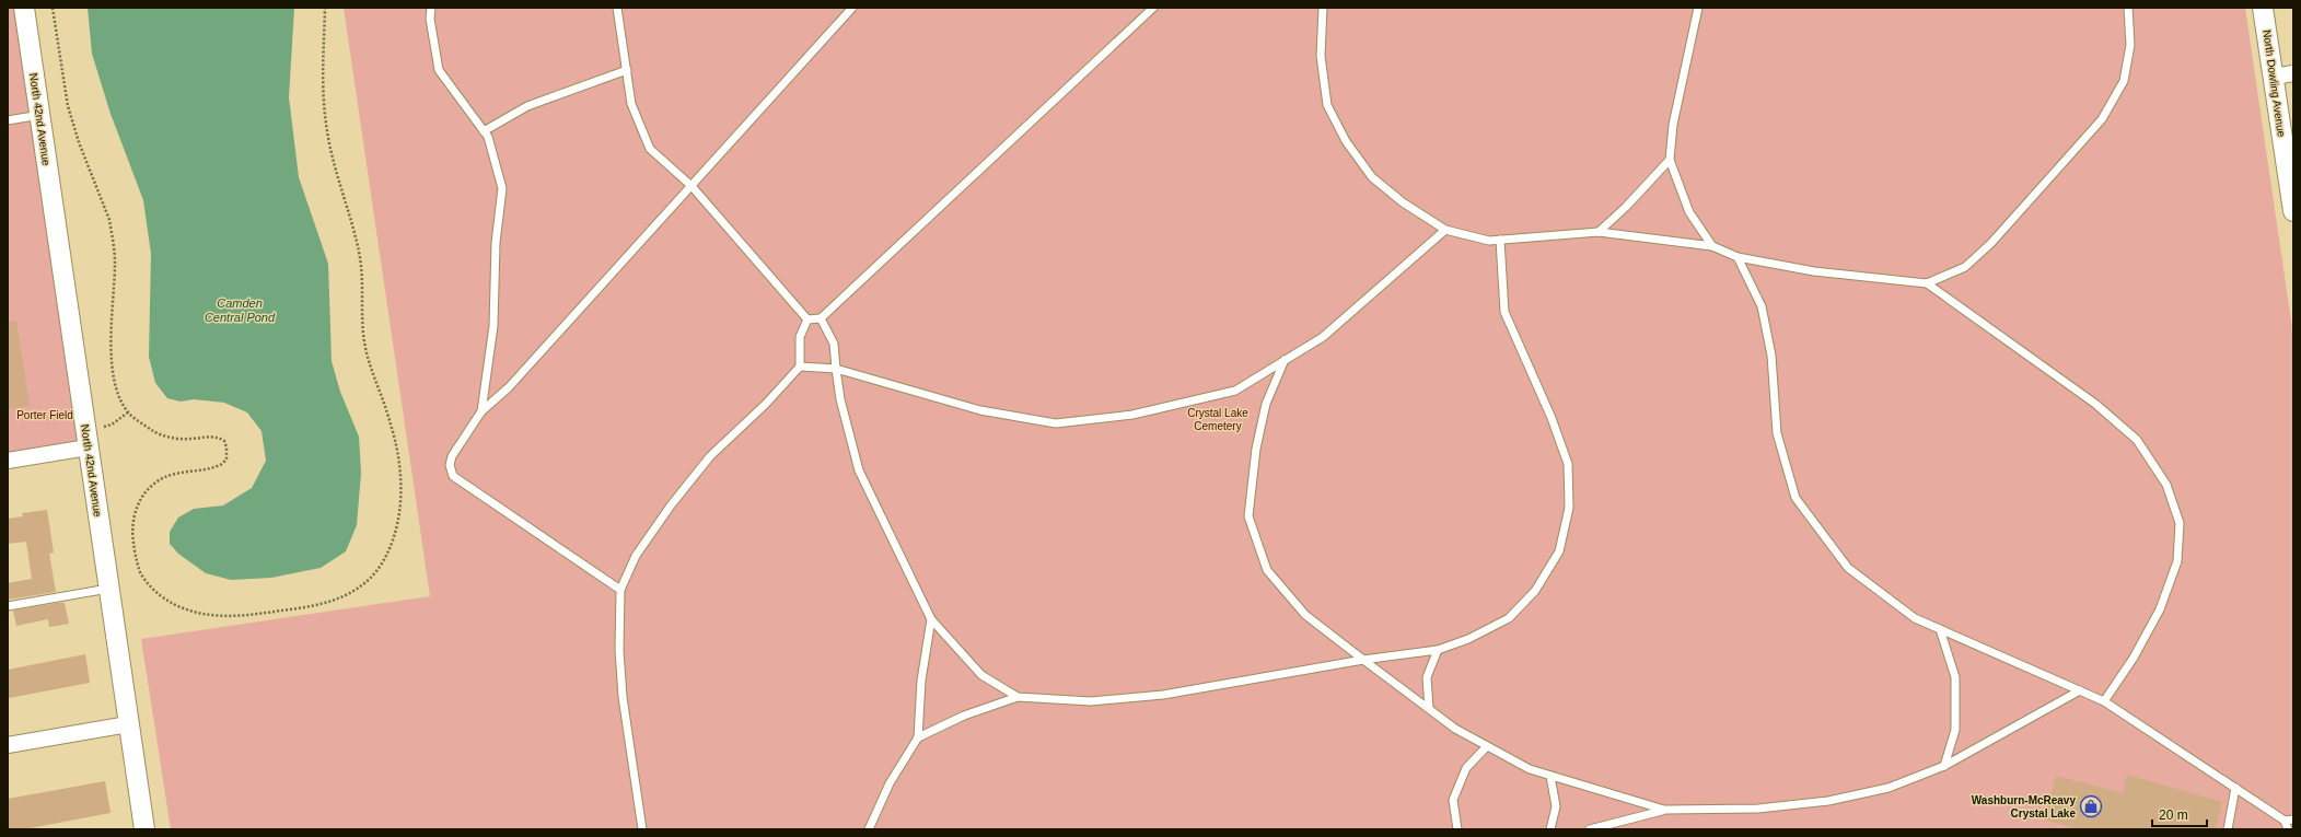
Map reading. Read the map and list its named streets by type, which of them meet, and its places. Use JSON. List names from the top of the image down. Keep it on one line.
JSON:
{"streets":{"street":["North Dowling Avenue","North 42nd Avenue"]},"water":["Camden Central Pond"],"parks":["Crystal Lake Cemetery","Porter Field"],"places":{"shop":["Washburn-McReavy Crystal Lake"]},"scale_bar":"20 m"}
